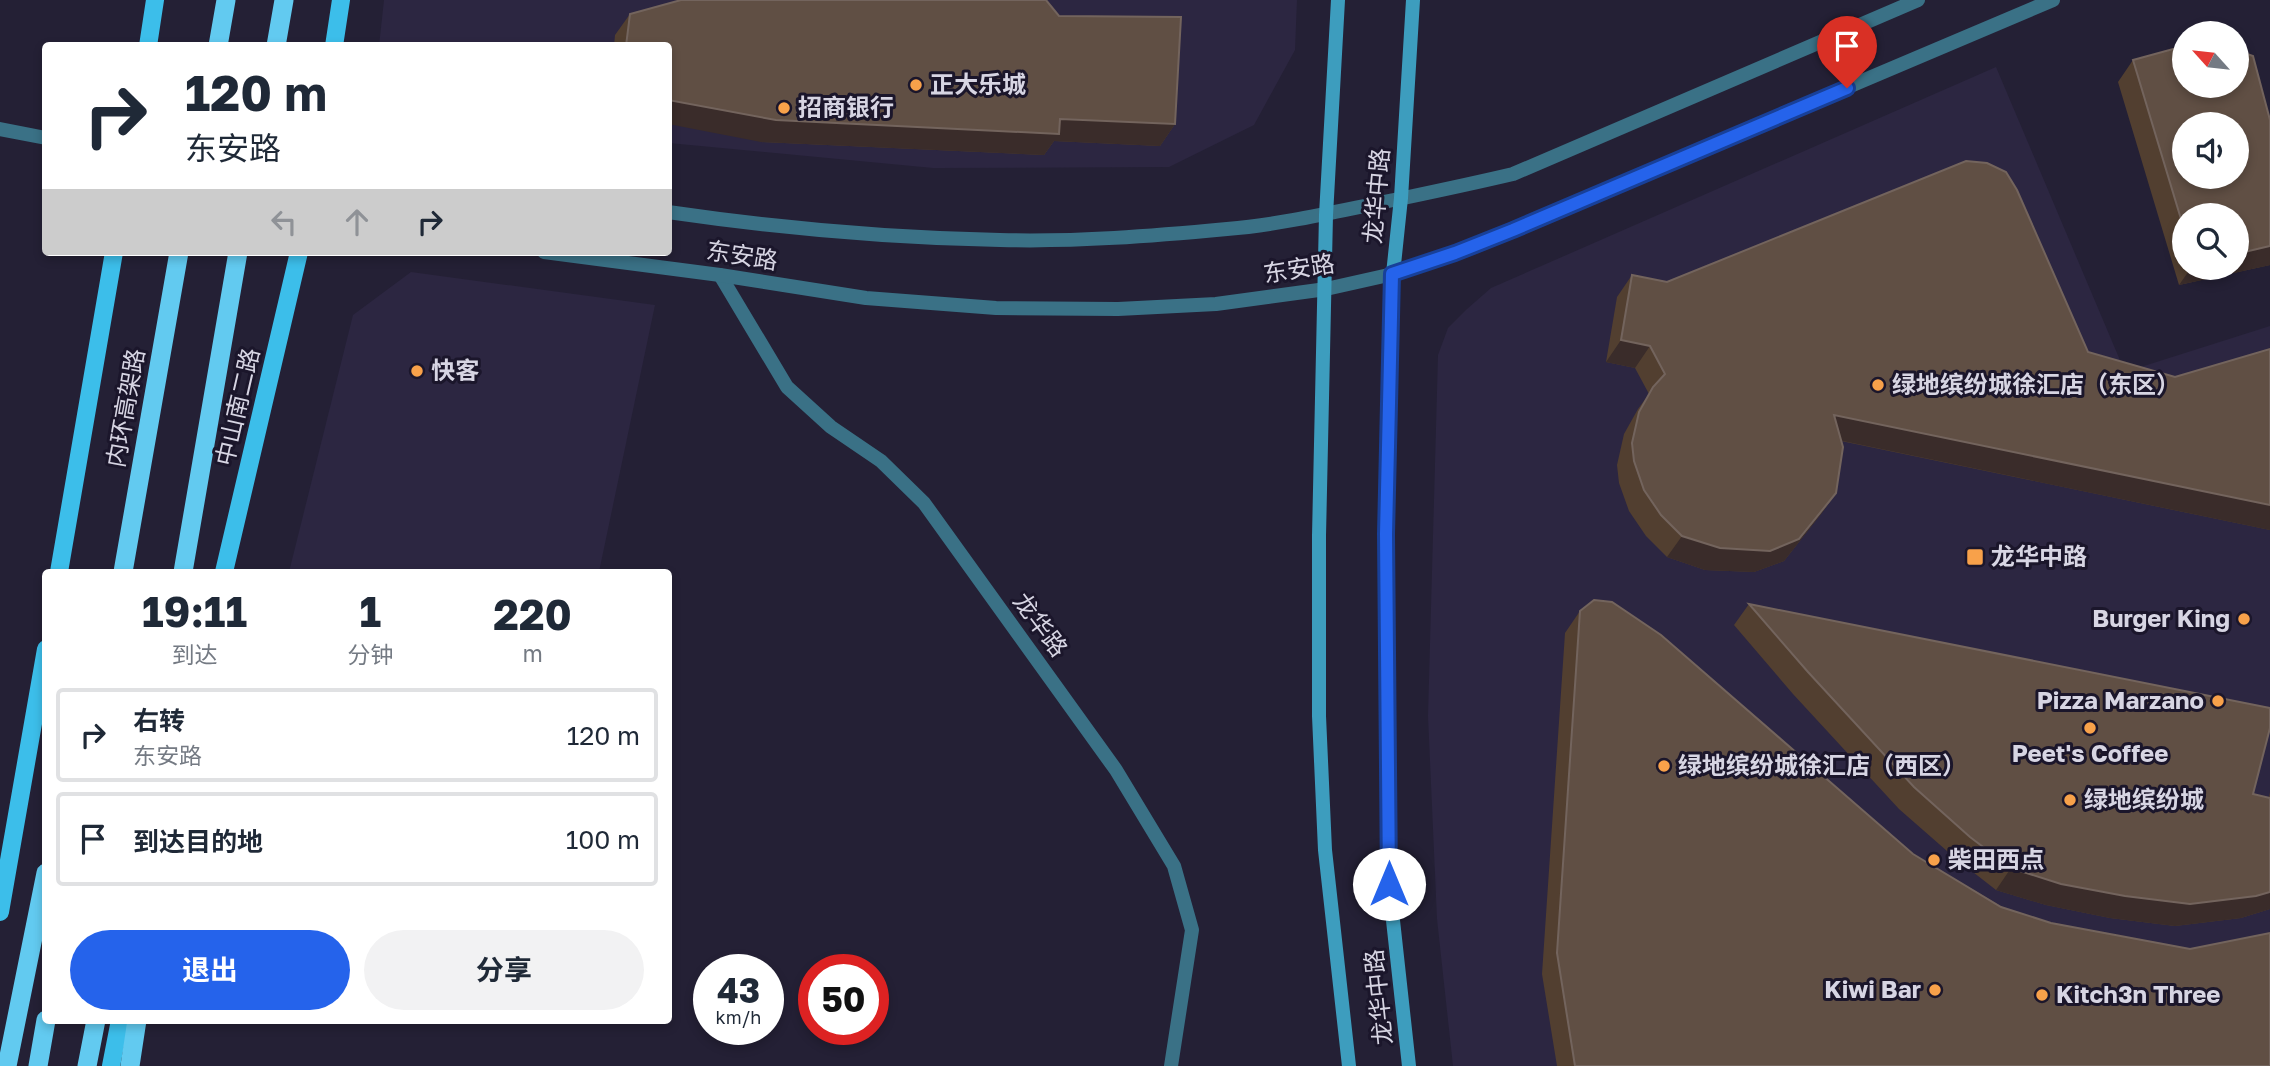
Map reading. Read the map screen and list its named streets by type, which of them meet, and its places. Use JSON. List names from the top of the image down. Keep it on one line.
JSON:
{"streets":{"highway":["内环高架路"],"main road":["龙华中路","中山南二路"],"street":["东安路","龙华路"]},"crossings":[["龙华中路","东安路"],["东安路","龙华路"]],"places":{"other":["正大乐城","招商银行","快客","绿地缤纷城徐汇店（东区）","Burger King","Pizza Marzano","Peet's Coffee","绿地缤纷城徐汇店（西区）","绿地缤纷城","柴田西点","Kiwi Bar","Kitch3n Three"],"transit":["龙华中路"]},"north":"top left","page":{"turn":["120 m","东安路"],"eta":["19:11","到达","1","分钟","220","m"],"list":[{"name":"右转","note":"东安路","value":"120 m"},{"name":"到达目的地","value":"100 m"}],"buttons":["退出","分享"],"speed":"43 km/h","limit":"50"}}
